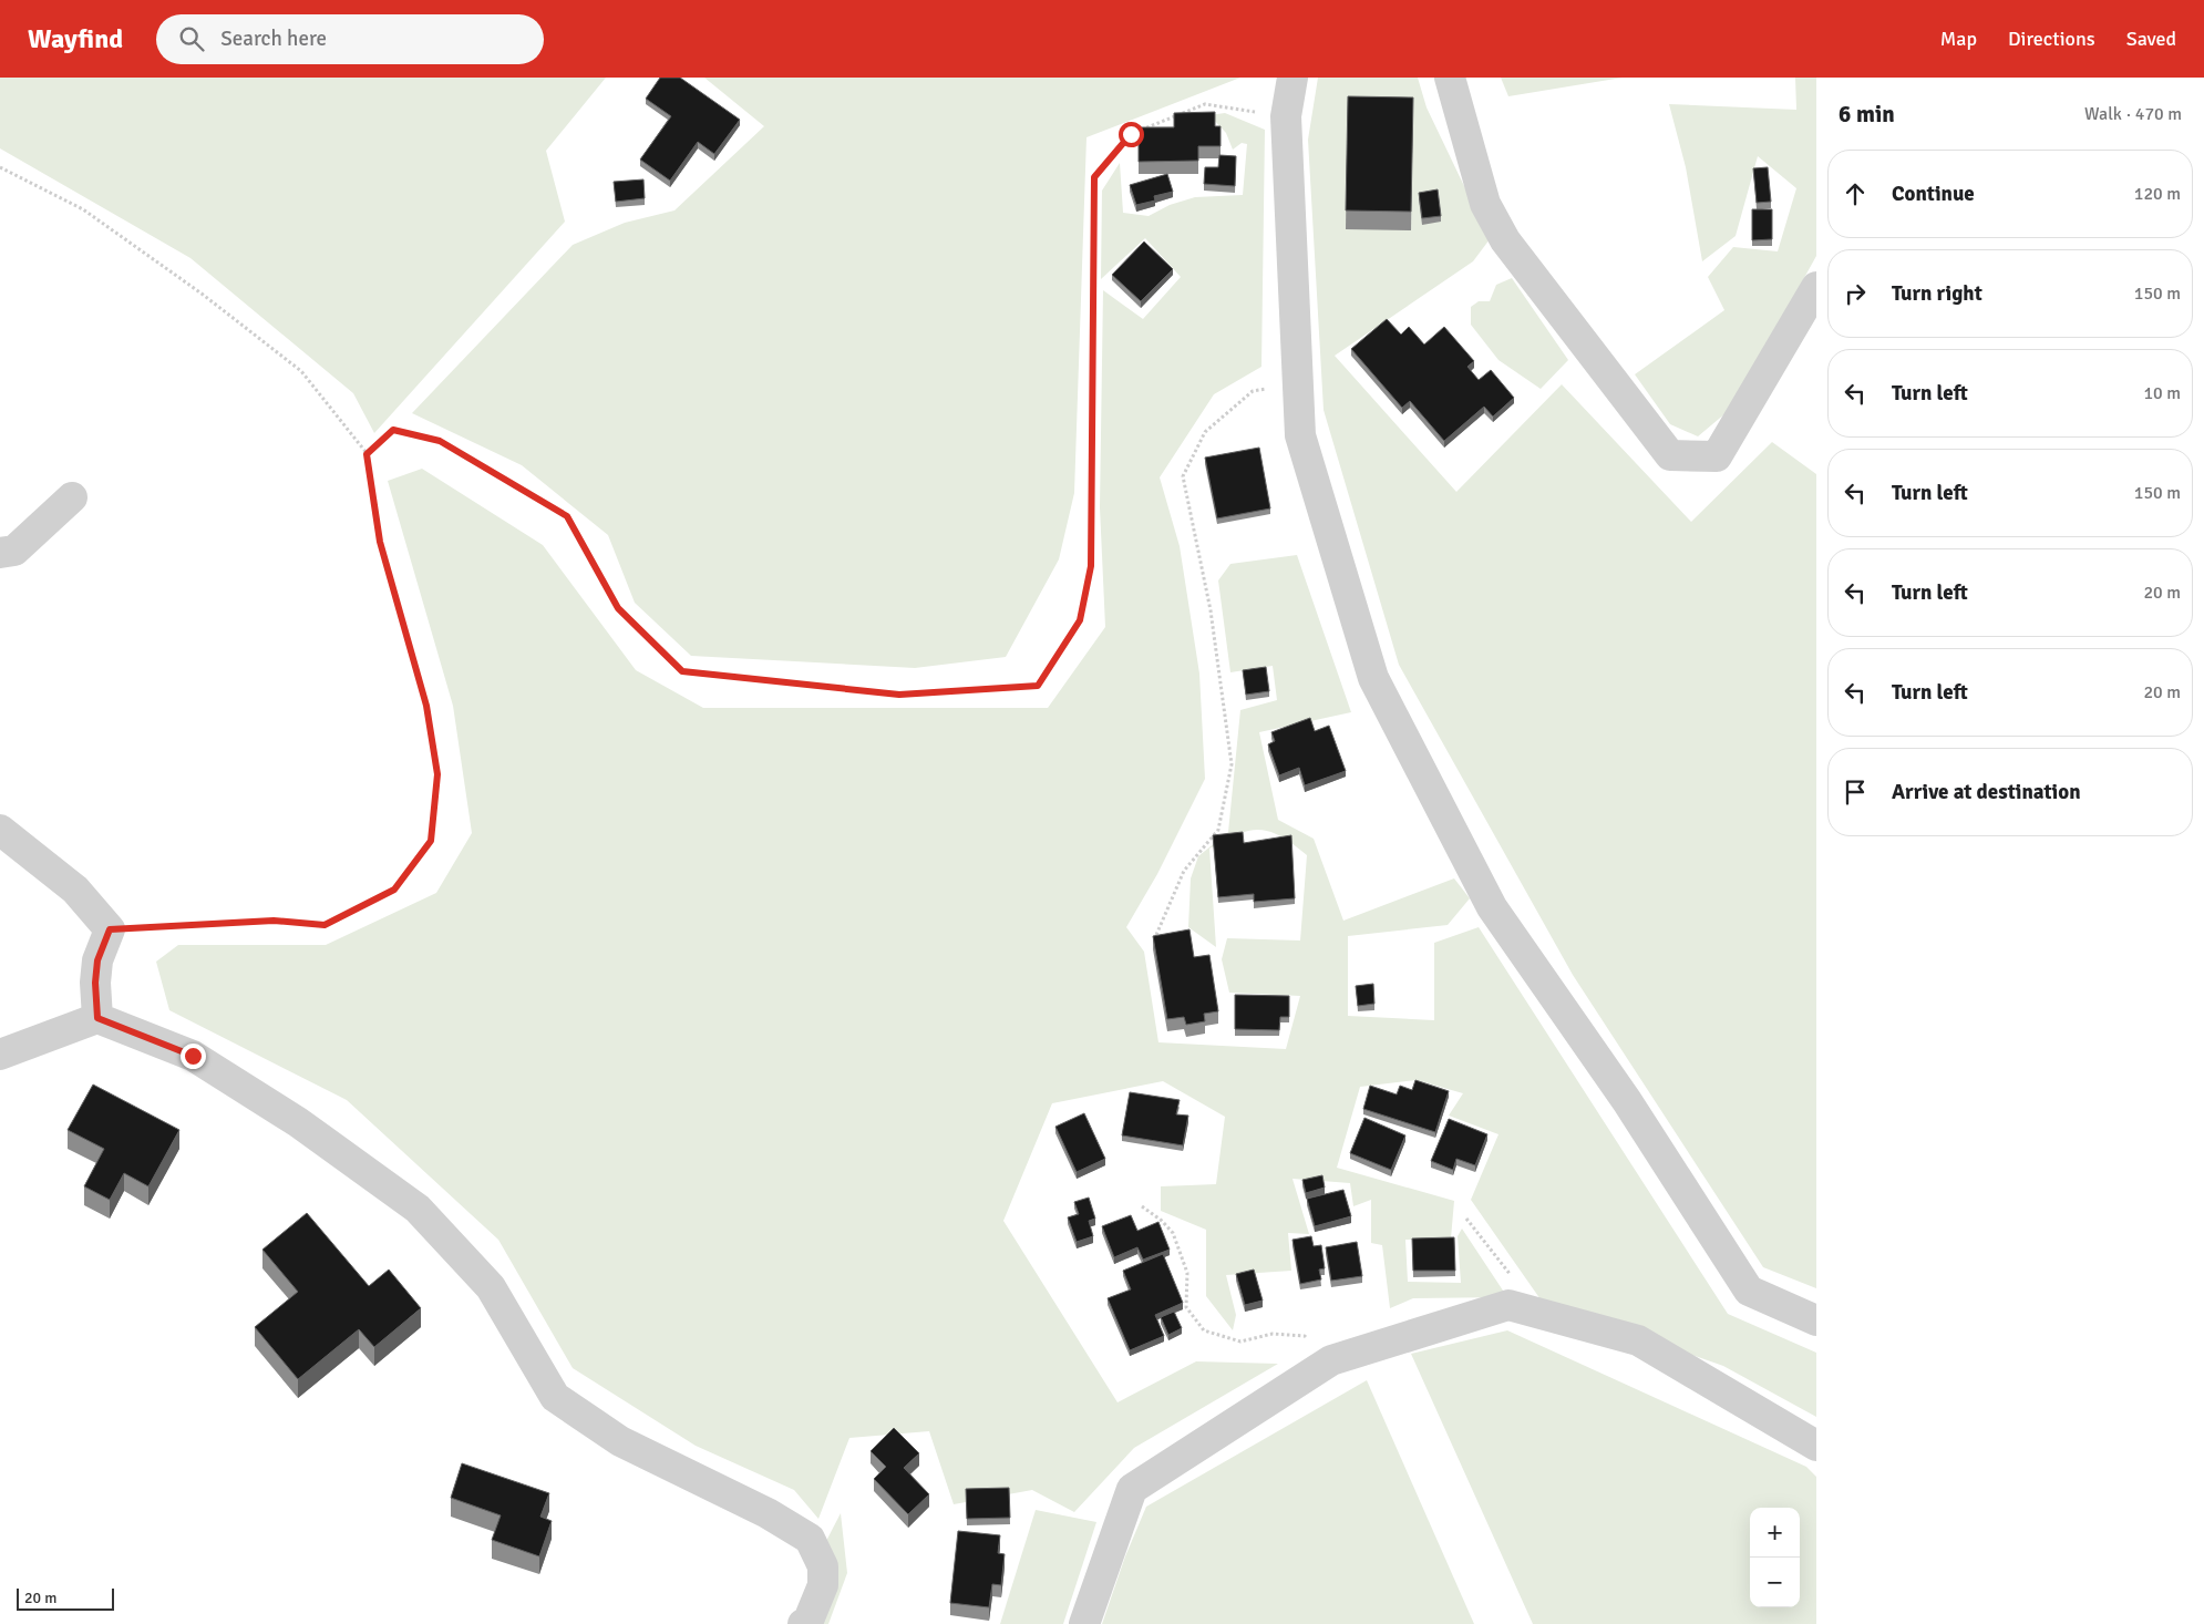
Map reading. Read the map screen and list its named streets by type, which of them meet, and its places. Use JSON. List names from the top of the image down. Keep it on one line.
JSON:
{"scale_bar":"20 m","page":{"header":"Wayfind","search":"Search here","nav":["Map","Directions","Saved"],"heading":["6 min","Walk · 470 m"],"list":[["Continue","120 m"],["Turn right","150 m"],["Turn left","10 m"],["Turn left","150 m"],["Turn left","20 m"],["Turn left","20 m"],"Arrive at destination"],"map_buttons":["+","−"],"scale":"20 m"}}
